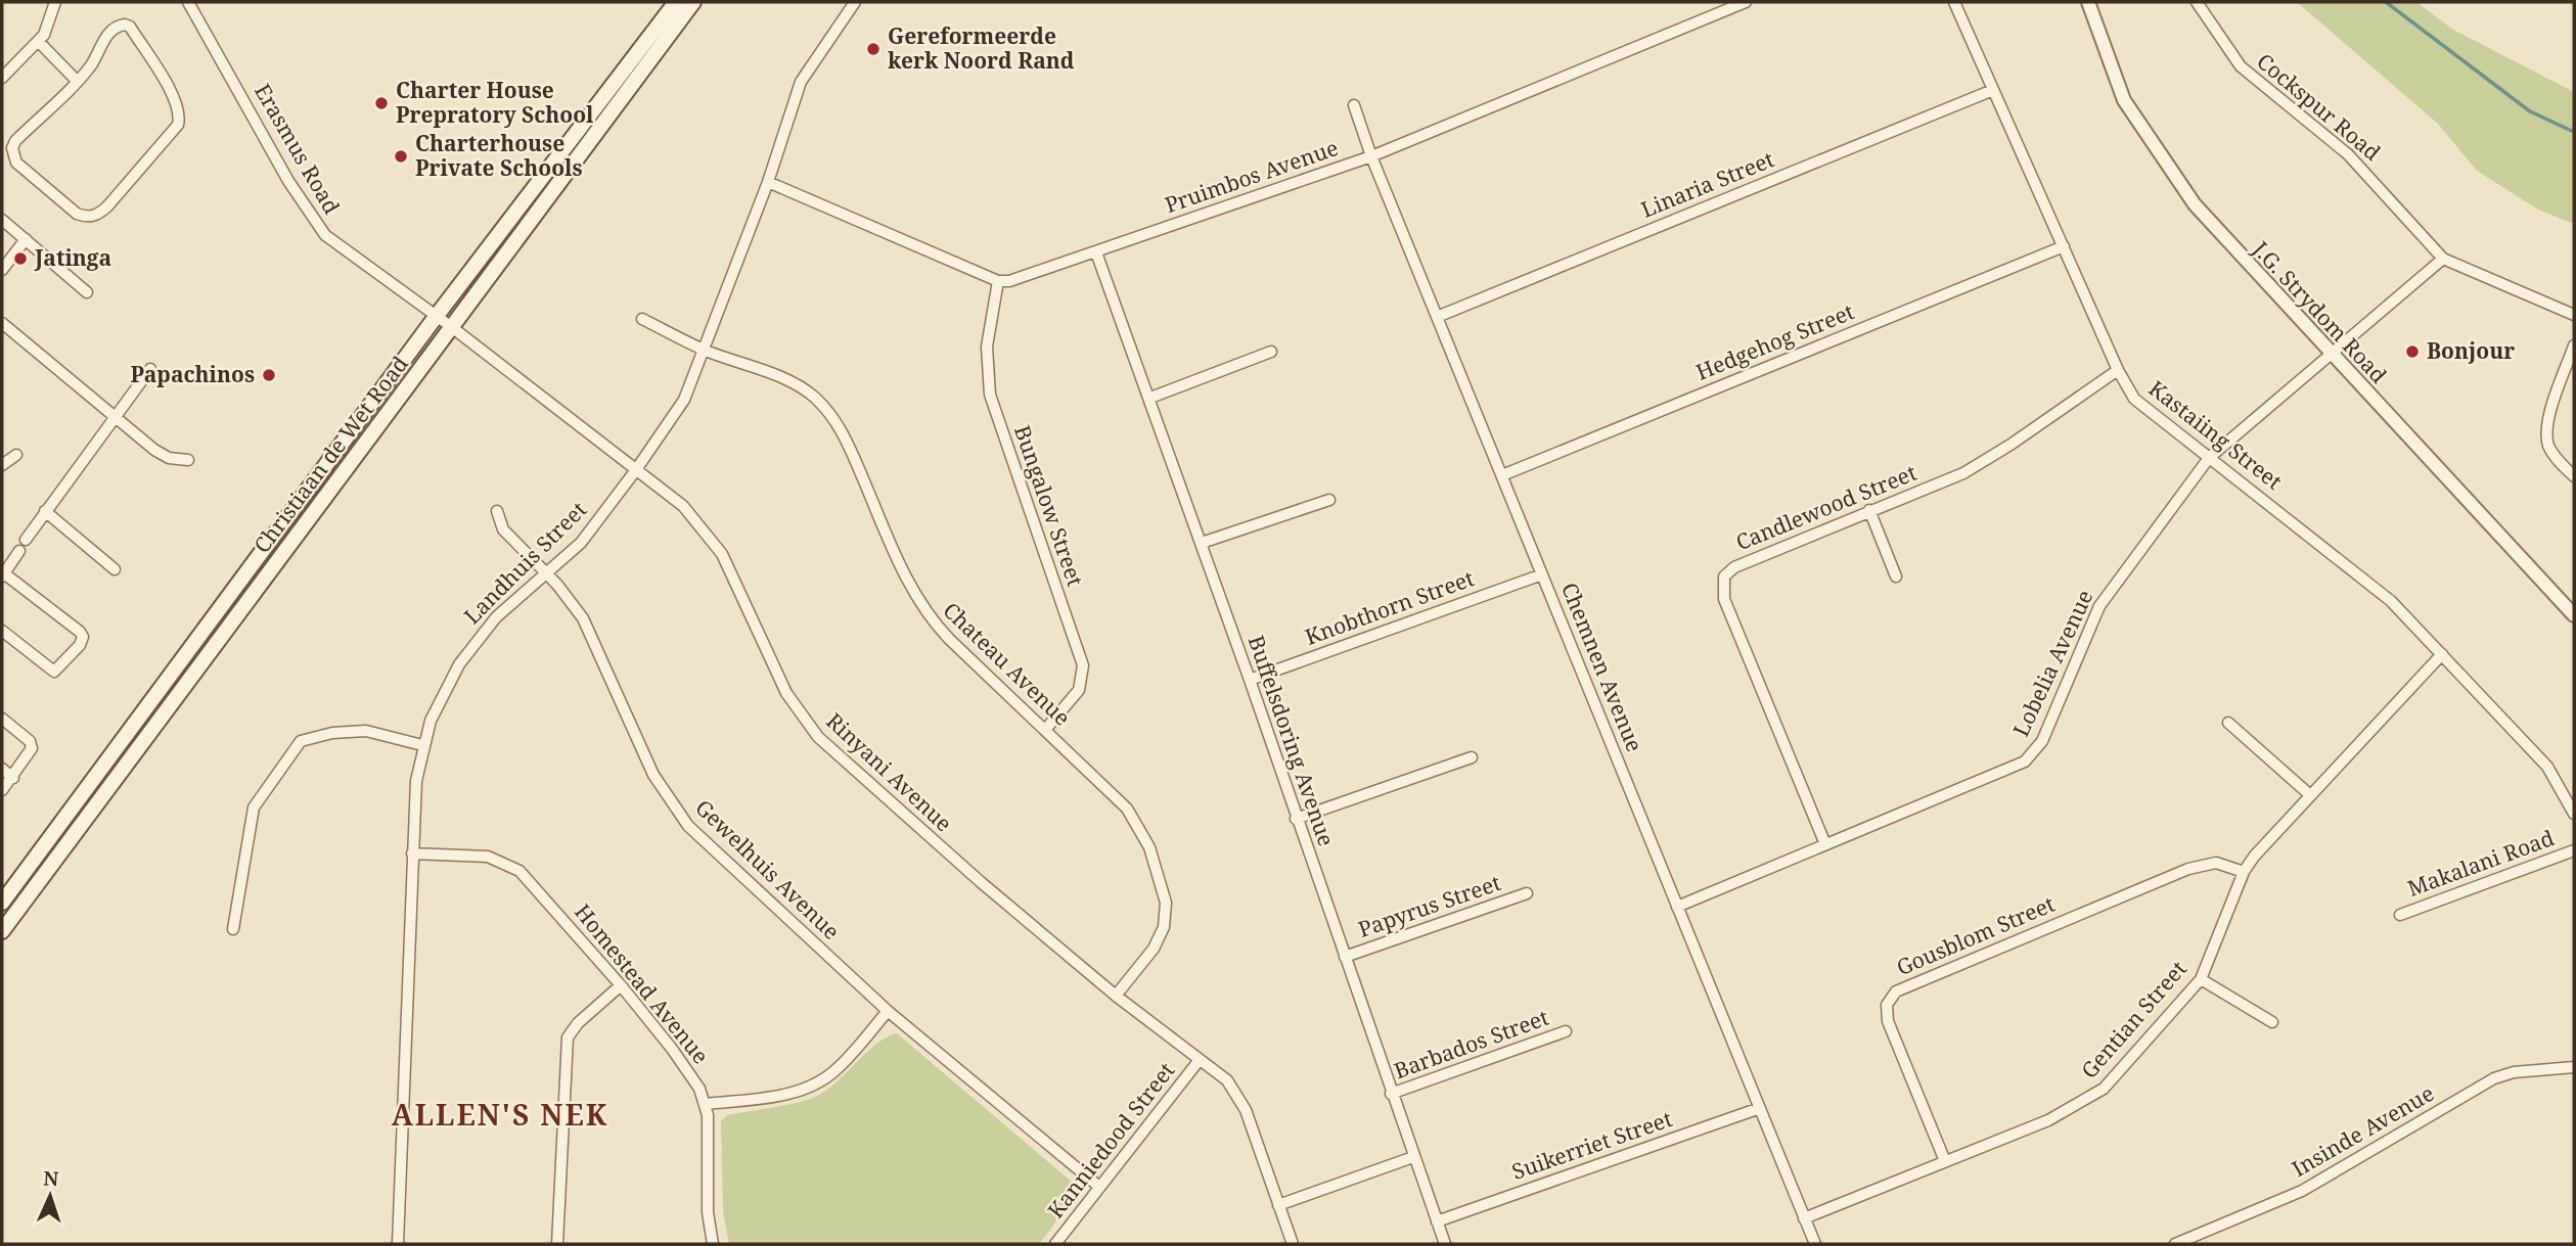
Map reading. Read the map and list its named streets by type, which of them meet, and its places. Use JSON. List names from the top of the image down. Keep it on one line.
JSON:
{"streets":{"main road":["Christiaan de Wet Road"],"street":["Cockspur Road","Erasmus Road","Pruimbos Avenue","Linaria Street","J.G. Strydom Road","Hedgehog Street","Kastaiing Street","Bungalow Street","Candlewood Street","Landhuis Street","Knobthorn Street","Lobelia Avenue","Chateau Avenue","Chemnen Avenue","Buffelsdoring Avenue","Rinyani Avenue","Makalani Road","Gewelhuis Avenue","Papyrus Street","Gousblom Street","Homestead Avenue","Gentian Street","Barbados Street","Insinde Avenue","Kanniedood Street","Suikerriet Street"]},"crossings":[["Cockspur Road","Lobelia Avenue"],["Erasmus Road","Christiaan de Wet Road"],["Erasmus Road","Rinyani Avenue"],["Pruimbos Avenue","Bungalow Street"],["Pruimbos Avenue","Chemnen Avenue"],["Pruimbos Avenue","Buffelsdoring Avenue"],["Linaria Street","Kastaiing Street"],["Linaria Street","Chemnen Avenue"],["J.G. Strydom Road","Lobelia Avenue"],["Hedgehog Street","Kastaiing Street"],["Hedgehog Street","Chemnen Avenue"],["Kastaiing Street","Candlewood Street"],["Kastaiing Street","Lobelia Avenue"],["Kastaiing Street","Gentian Street"],["Christiaan de Wet Road","Rinyani Avenue"],["Bungalow Street","Chateau Avenue"],["Candlewood Street","Lobelia Avenue"],["Landhuis Street","Chateau Avenue"],["Landhuis Street","Rinyani Avenue"],["Landhuis Street","Gewelhuis Avenue"],["Landhuis Street","Homestead Avenue"],["Knobthorn Street","Chemnen Avenue"],["Knobthorn Street","Buffelsdoring Avenue"],["Lobelia Avenue","Chemnen Avenue"],["Chateau Avenue","Rinyani Avenue"],["Chemnen Avenue","Gentian Street"],["Chemnen Avenue","Suikerriet Street"],["Buffelsdoring Avenue","Papyrus Street"],["Buffelsdoring Avenue","Barbados Street"],["Buffelsdoring Avenue","Suikerriet Street"],["Rinyani Avenue","Kanniedood Street"],["Gewelhuis Avenue","Kanniedood Street"],["Gousblom Street","Gentian Street"]],"districts":["ALLEN'S NEK"],"places":["Gereformeerde kerk Noord Rand","Charter House Prepratory School","Charterhouse Private Schools","Jatinga","Bonjour","Papachinos"],"north":"top"}
